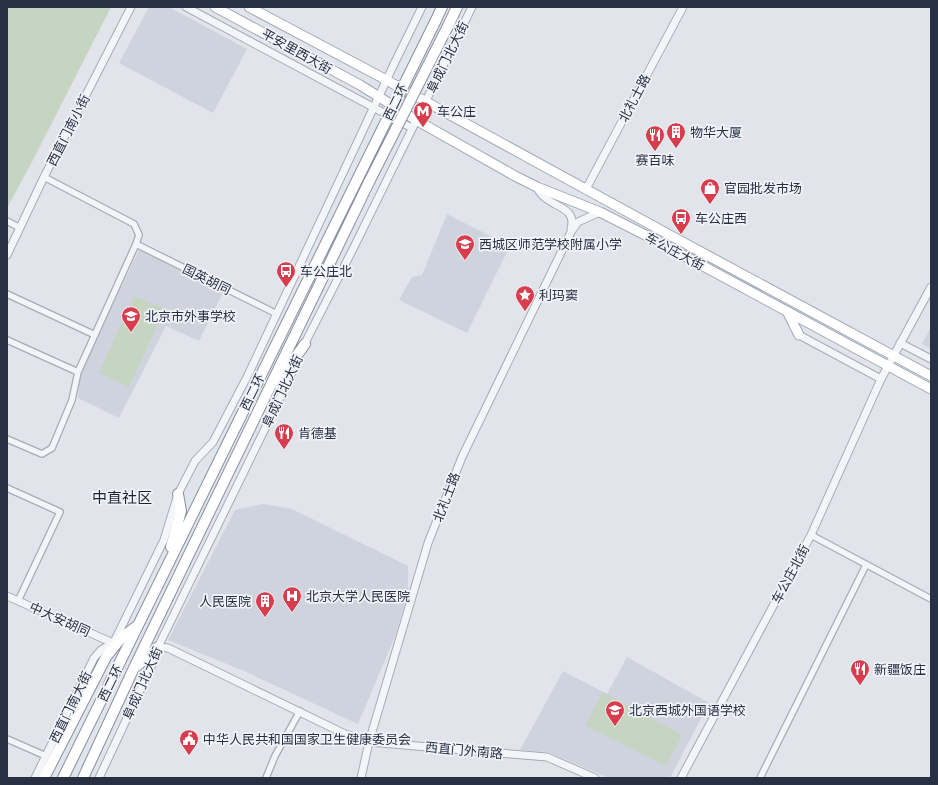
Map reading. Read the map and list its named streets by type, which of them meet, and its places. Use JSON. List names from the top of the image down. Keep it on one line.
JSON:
{"streets":{"highway":["西二环"],"main road":["平安里西大街","车公庄大街"],"street":["阜成门北大街","北礼士路","西直门南小街","国英胡同","车公庄北街","中大安胡同","西直门南大街","西直门外南路"]},"crossings":[["平安里西大街","阜成门北大街"],["平安里西大街","车公庄大街"],["阜成门北大街","车公庄大街"],["阜成门北大街","西直门外南路"],["北礼士路","车公庄大街"],["北礼士路","西直门外南路"],["车公庄大街","车公庄北街"],["中大安胡同","西直门南大街"]],"districts":["中直社区"],"places":{"metro station":["车公庄"],"building":["物华大厦","人民医院"],"restaurant":["赛百味","肯德基","新疆饭庄"],"shop":["官园批发市场"],"bus stop":["车公庄西","车公庄北"],"school or university":["西城区师范学校附属小学","北京市外事学校","北京西城外国语学校"],"place":["利玛窦"],"hospital":["北京大学人民医院"],"public building":["中华人民共和国国家卫生健康委员会"]}}
